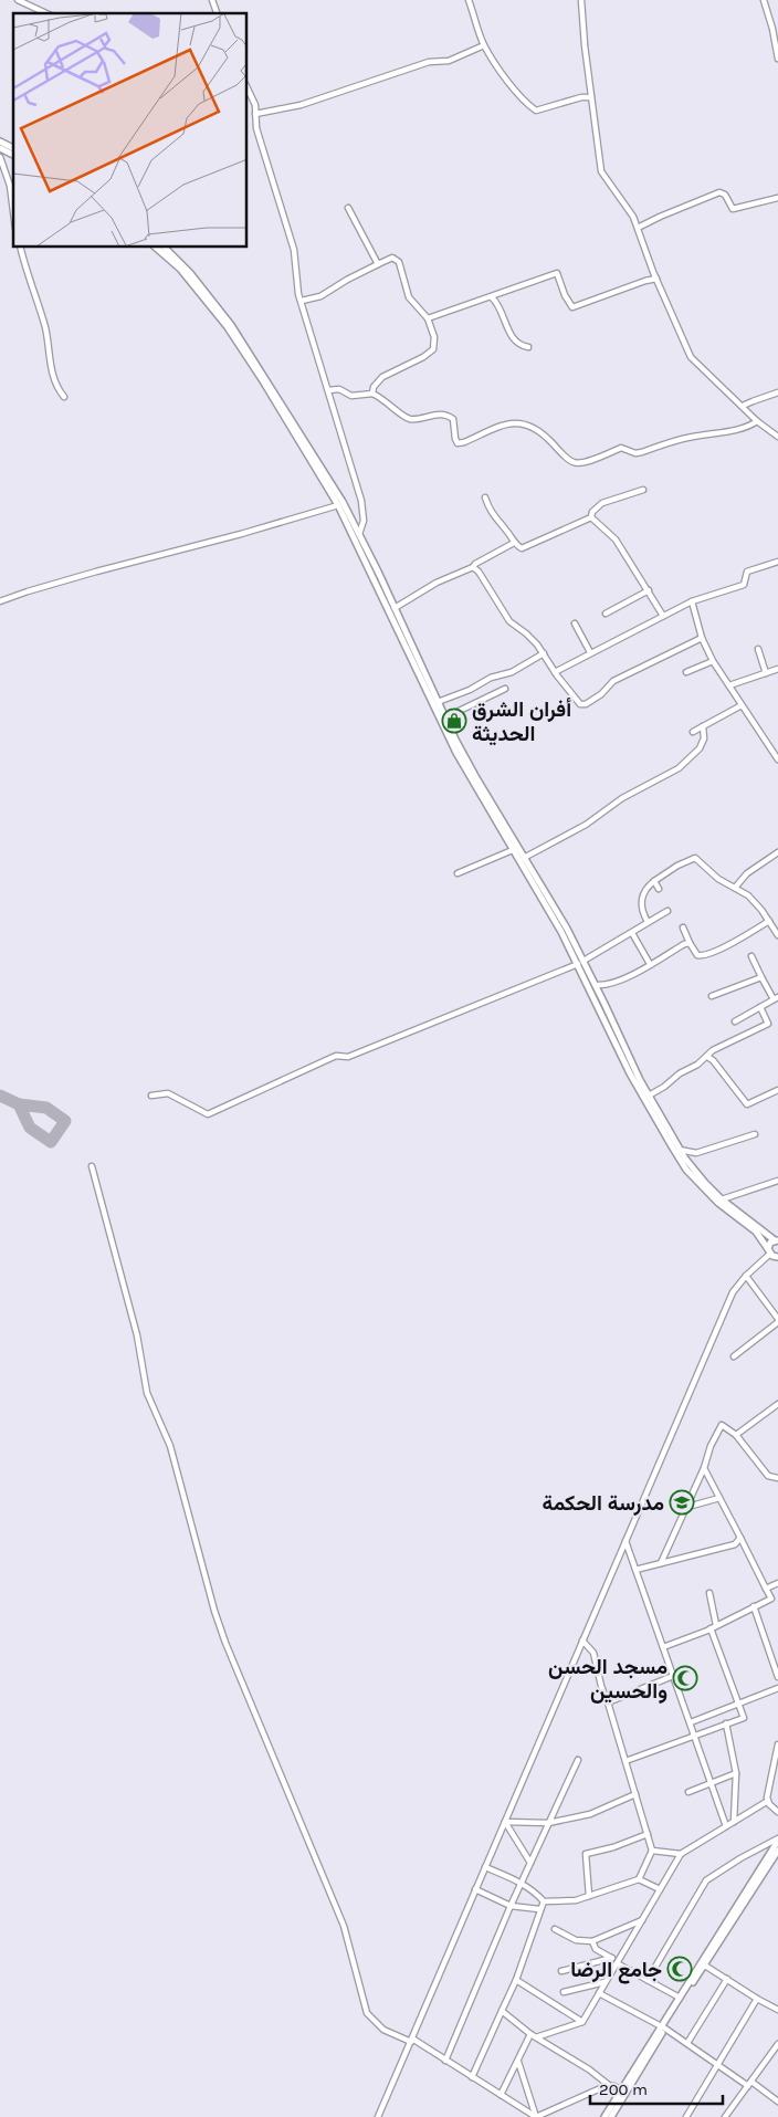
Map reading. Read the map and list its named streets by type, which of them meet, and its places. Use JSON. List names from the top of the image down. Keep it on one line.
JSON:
{"places":{"shop":["أفران الشرق الحديثة"],"school or university":["مدرسة الحكمة"],"mosque":["مسجد الحسن والحسين","جامع الرضا"]},"scale_bar":"200 m"}
